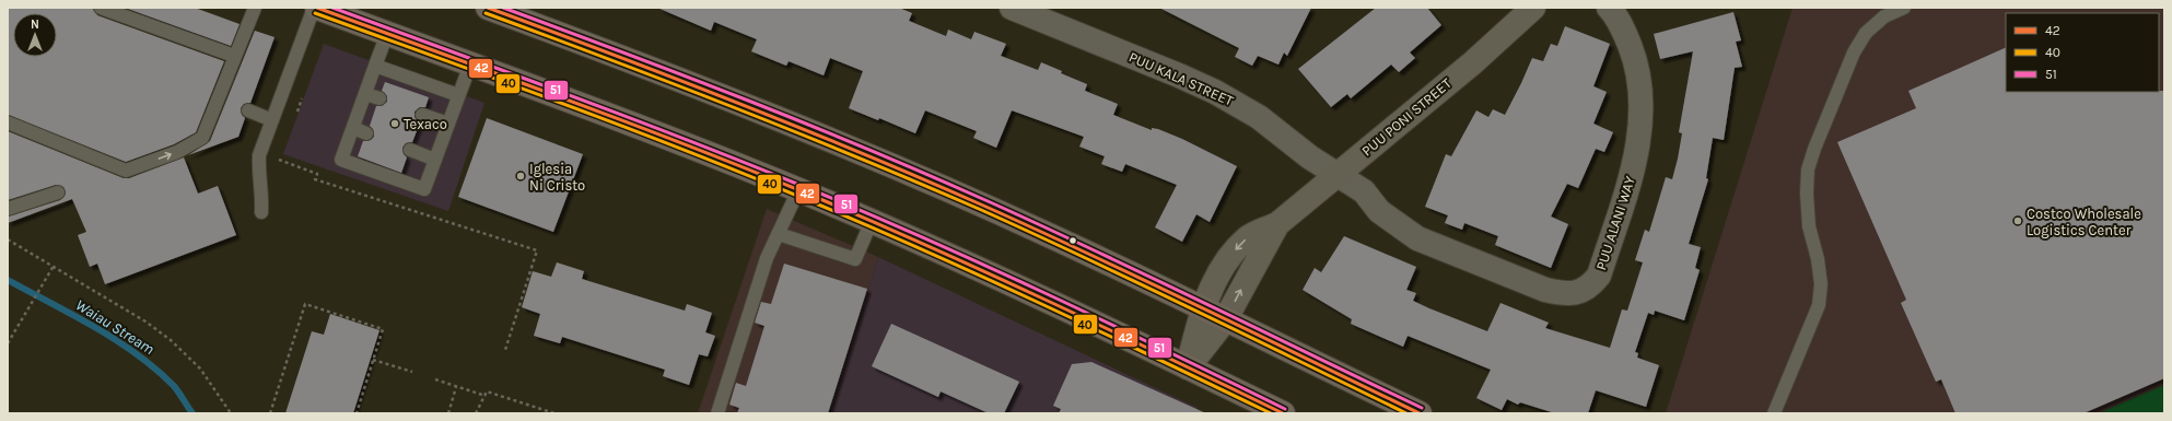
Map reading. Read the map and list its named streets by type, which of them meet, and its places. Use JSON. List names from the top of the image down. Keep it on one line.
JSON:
{"streets":{"street":["PUU KALA STREET","PUU PONI STREET","PUU ALANI WAY"]},"crossings":[["PUU KALA STREET","PUU PONI STREET"],["PUU KALA STREET","PUU ALANI WAY"],["PUU PONI STREET","PUU ALANI WAY"]],"water":["Waiau Stream"],"places":["Texaco","Iglesia Ni Cristo","Costco Wholesale Logistics Center"],"lines":["transit line 42","transit line 51","transit line 40"],"legend":["42","40","51"],"north":"top"}
